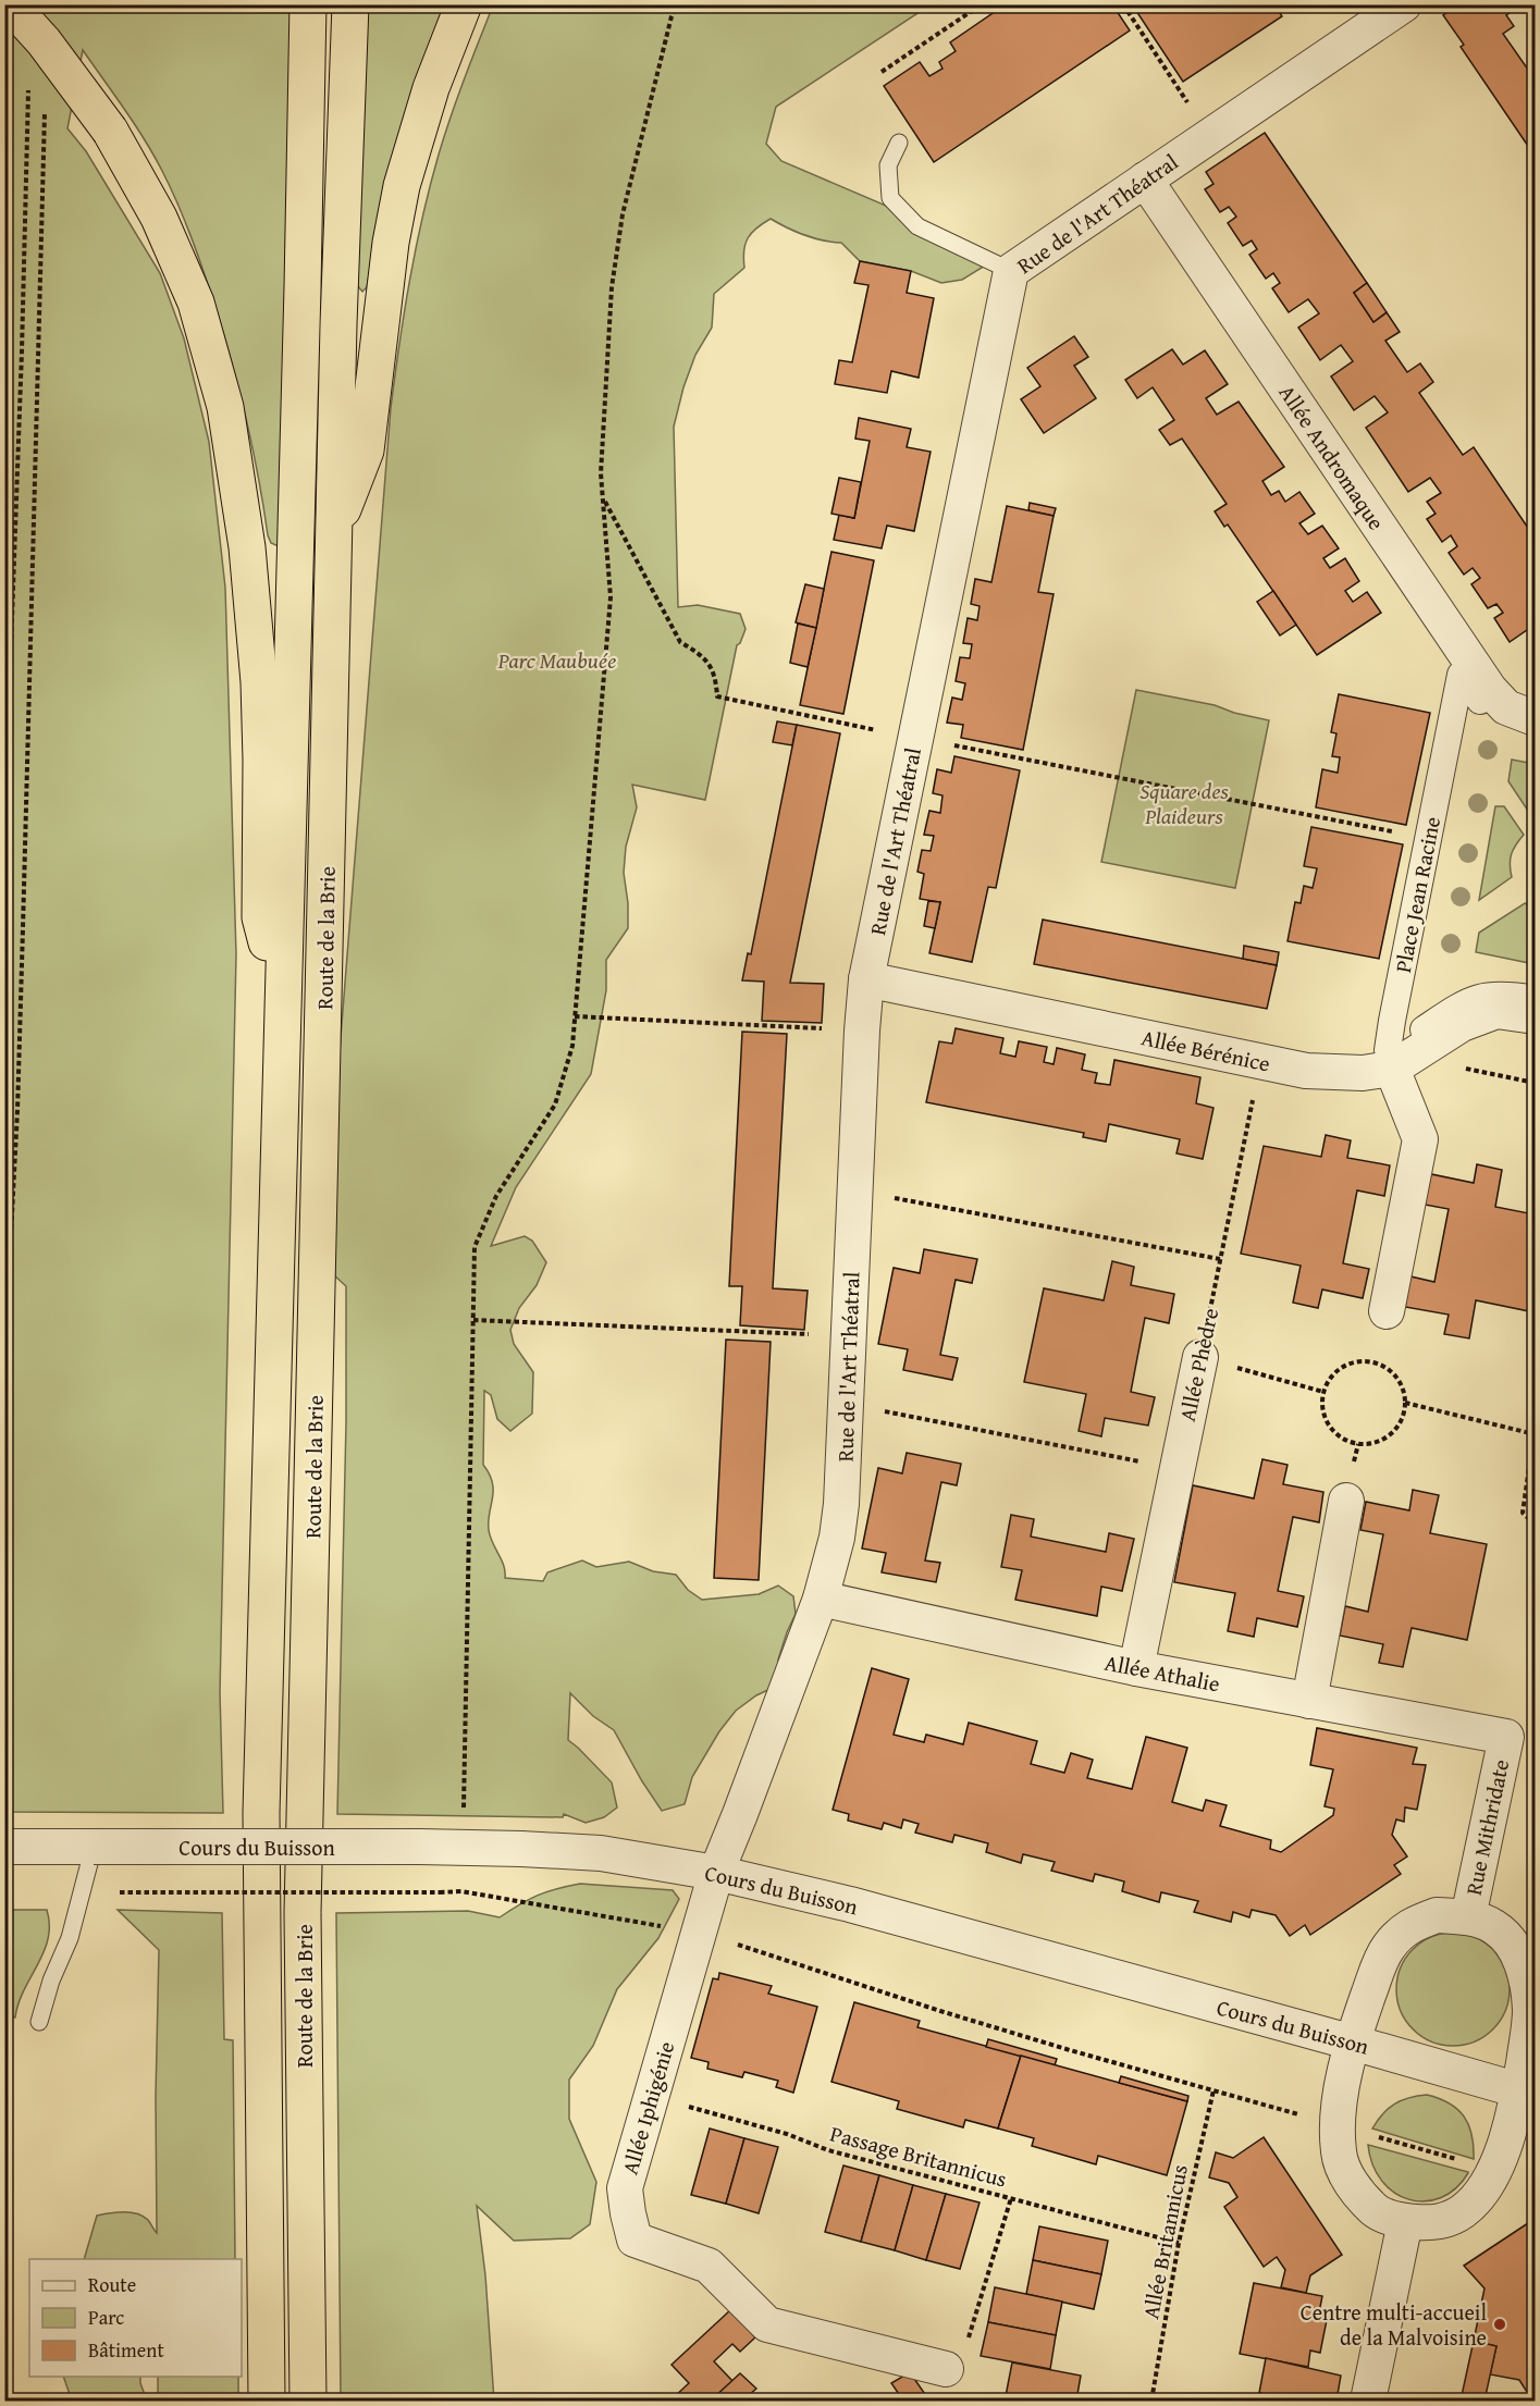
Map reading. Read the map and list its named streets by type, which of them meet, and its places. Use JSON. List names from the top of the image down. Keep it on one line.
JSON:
{"streets":{"highway":["Route de la Brie"],"street":["Rue de l'Art Théatral","Allée Andromaque","Place Jean Racine","Allée Bérénice","Allée Phèdre","Allée Athalie","Rue Mithridate","Cours du Buisson","Allée Iphigénie"],"path":["Passage Britannicus","Allée Britannicus"]},"crossings":[["Rue de l'Art Théatral","Allée Andromaque"],["Rue de l'Art Théatral","Allée Bérénice"],["Rue de l'Art Théatral","Allée Athalie"],["Rue de l'Art Théatral","Cours du Buisson"],["Rue de l'Art Théatral","Allée Iphigénie"],["Allée Bérénice","Allée Phèdre"],["Allée Phèdre","Allée Athalie"],["Allée Athalie","Rue Mithridate"],["Rue Mithridate","Cours du Buisson"],["Cours du Buisson","Allée Iphigénie"],["Allée Iphigénie","Passage Britannicus"],["Passage Britannicus","Allée Britannicus"]],"parks":["Parc Maubuée","Square des Plaideurs"],"places":["Centre multi-accueil de la Malvoisine"],"legend":["Route","Parc","Bâtiment"]}
